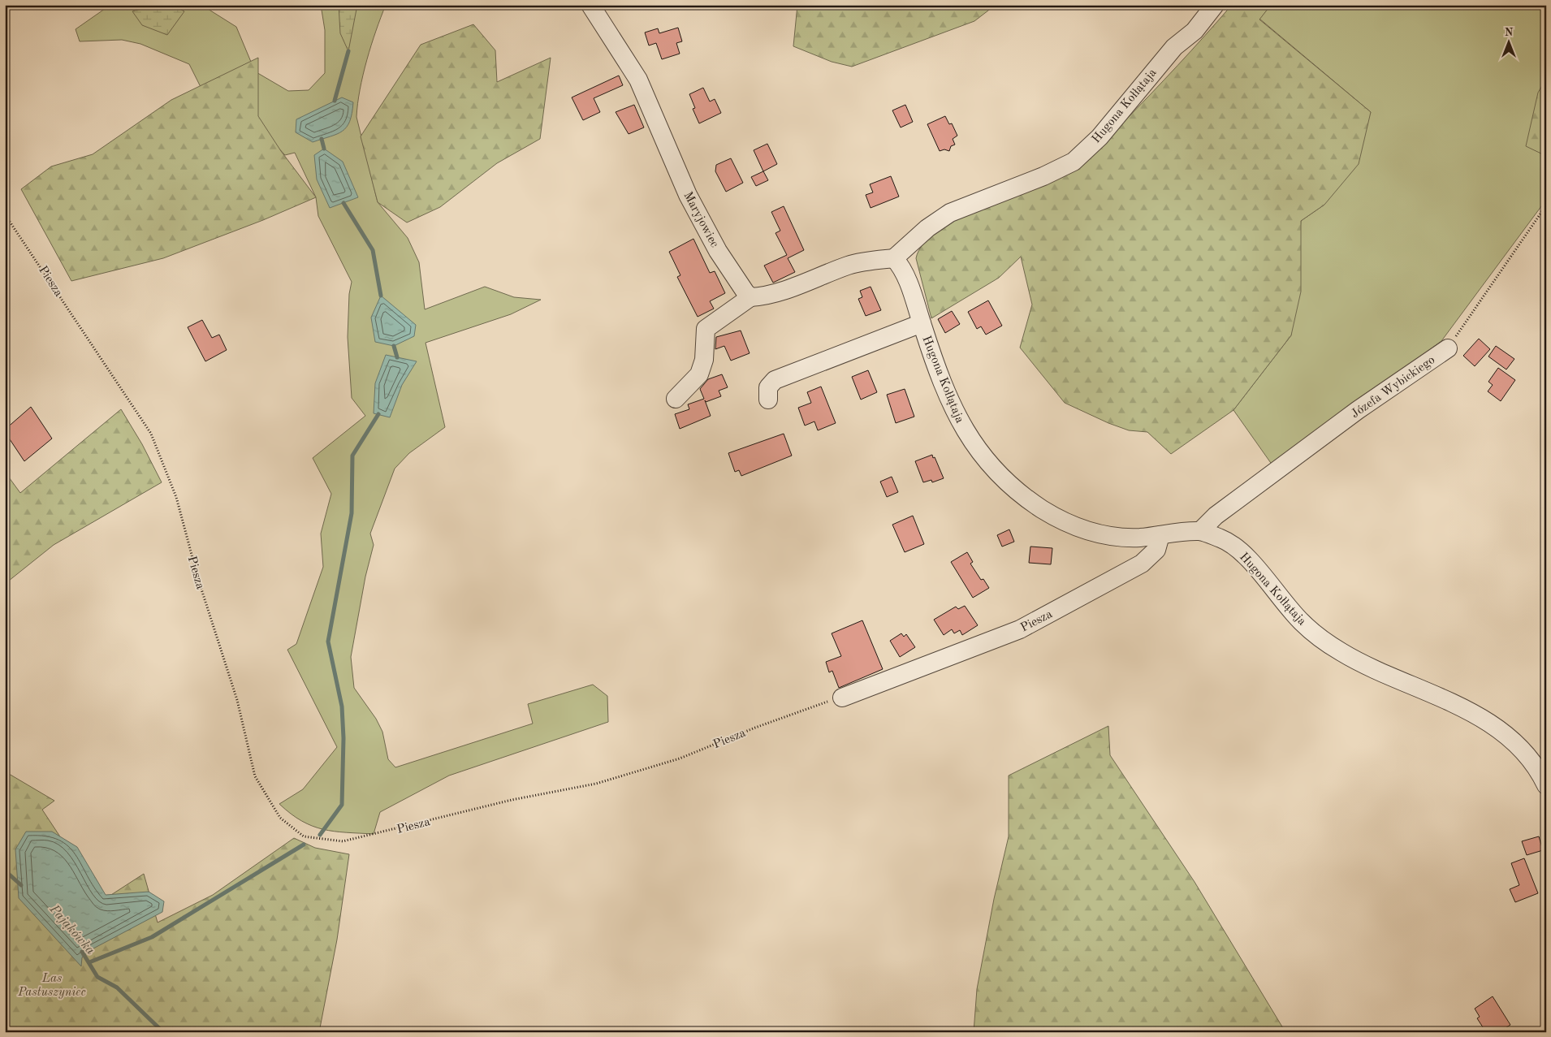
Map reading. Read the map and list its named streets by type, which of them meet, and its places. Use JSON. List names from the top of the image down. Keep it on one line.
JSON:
{"streets":{"street":["Hugona Kołłątaja","Maryjowiec","Piesza","Józefa Wybickiego"]},"crossings":[["Hugona Kołłątaja","Piesza"],["Hugona Kołłątaja","Józefa Wybickiego"]],"water":["Pająkówka"],"parks":["Las Pastuszyniec"],"north":"top"}
